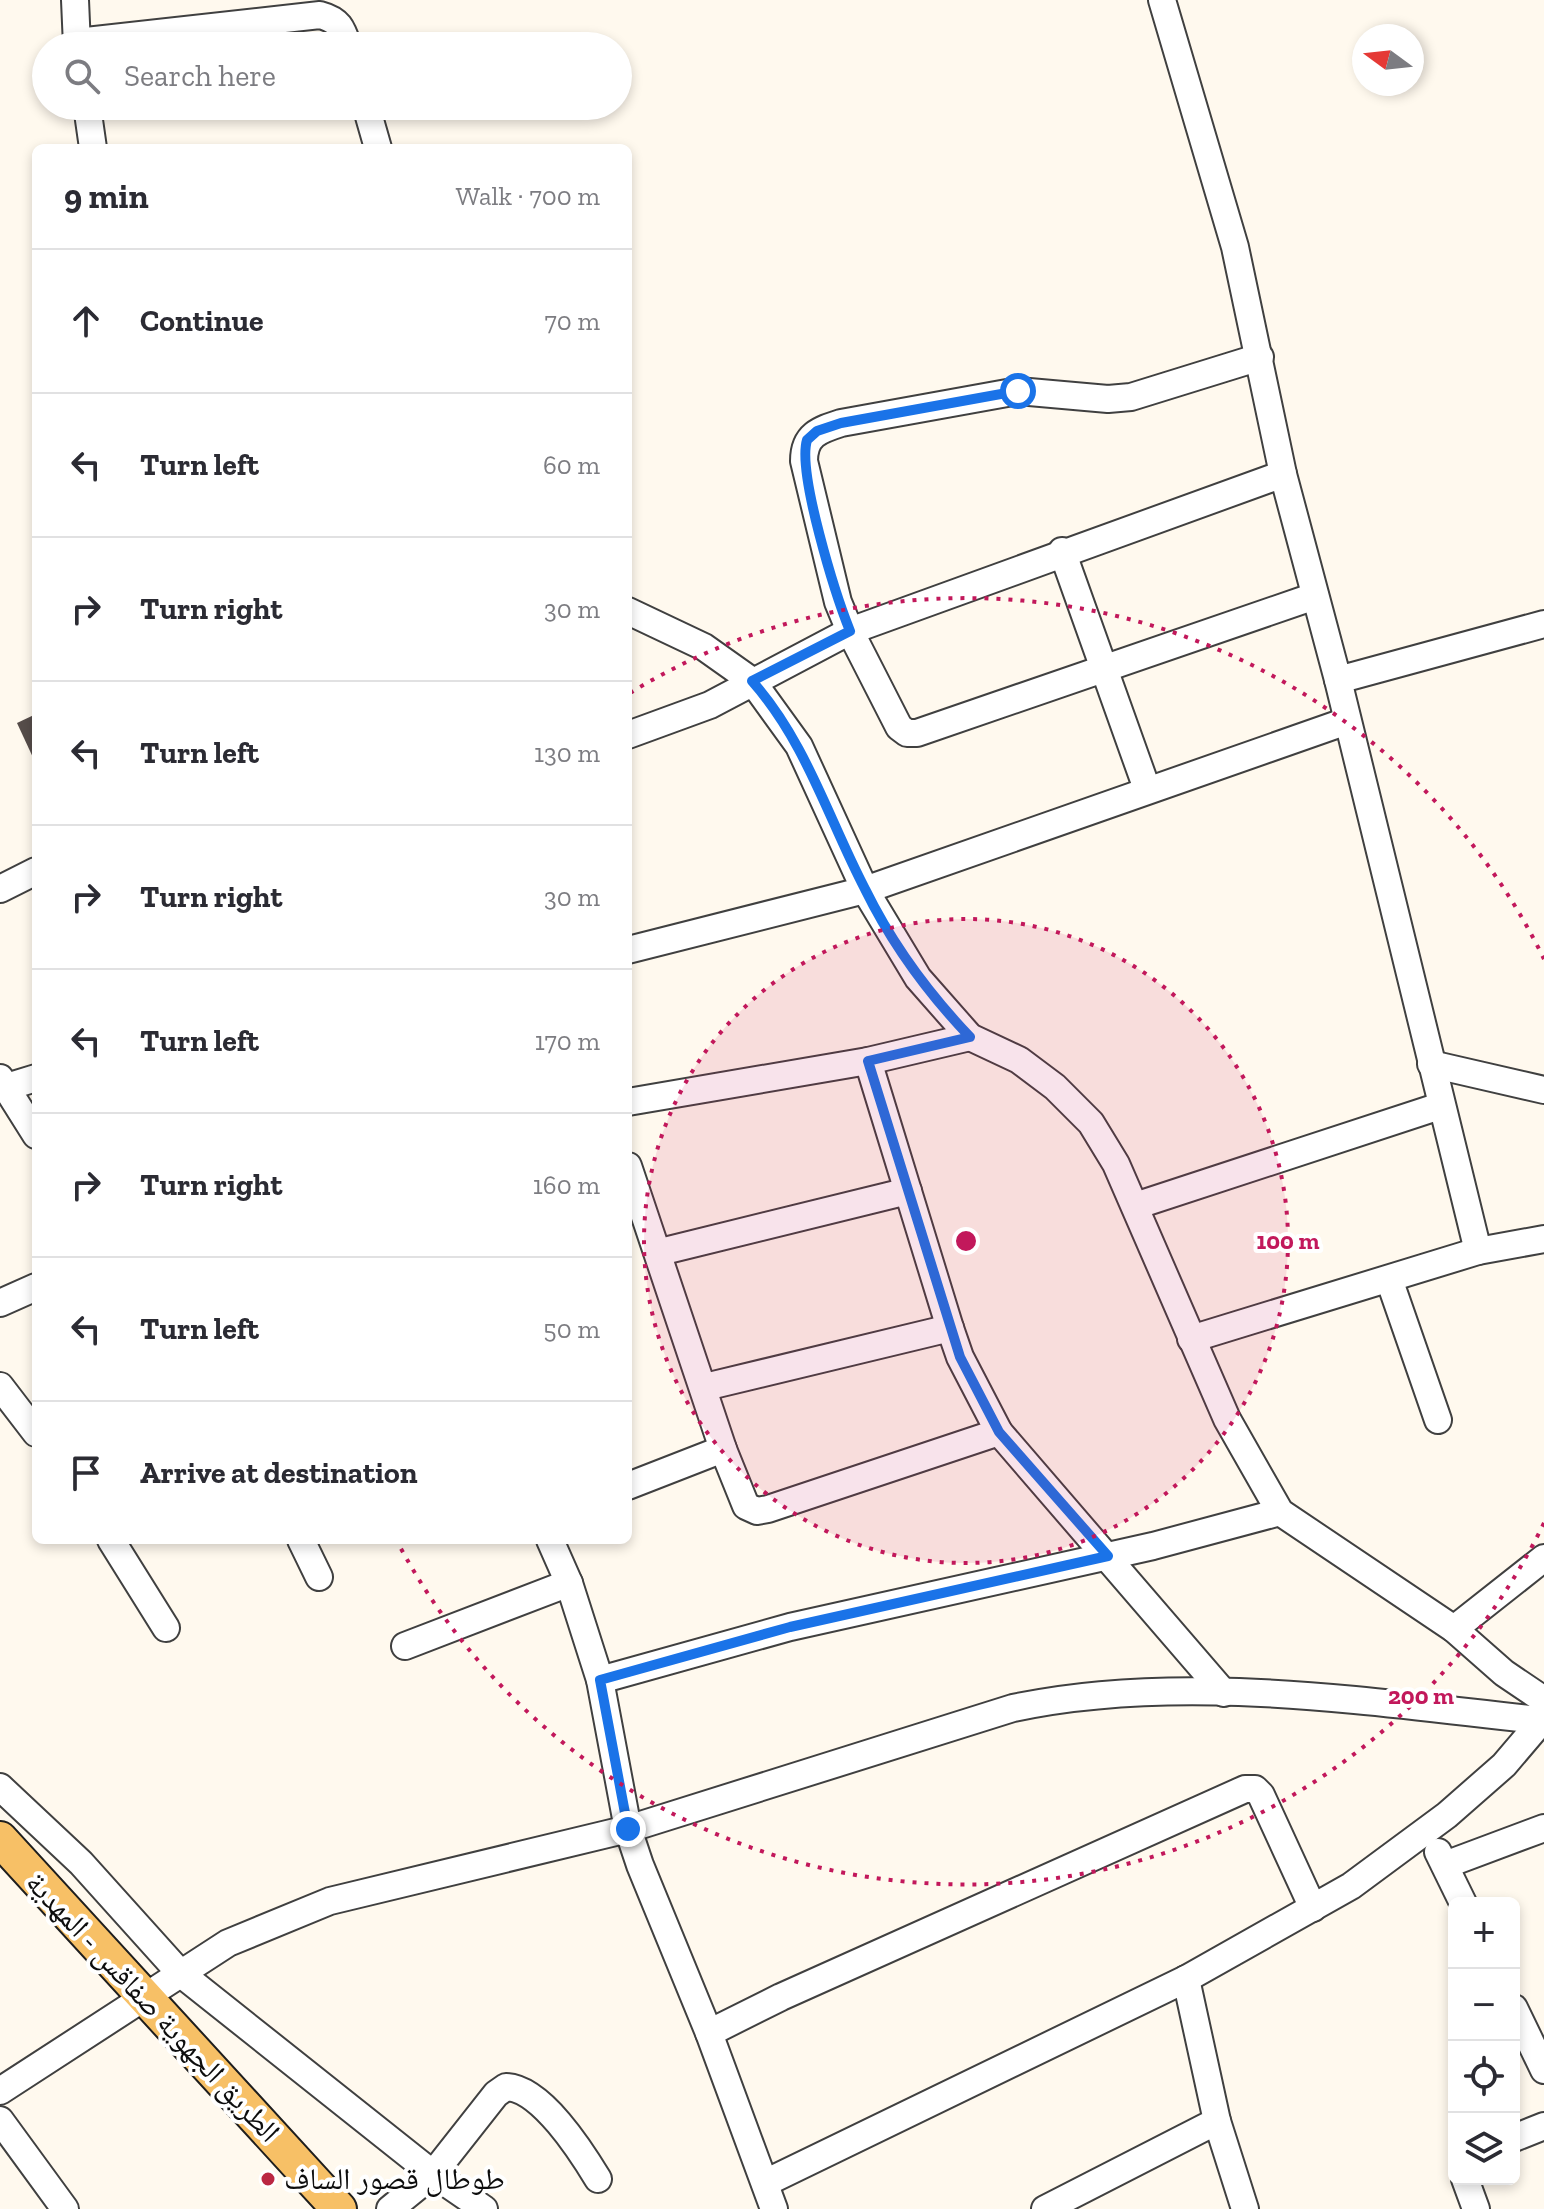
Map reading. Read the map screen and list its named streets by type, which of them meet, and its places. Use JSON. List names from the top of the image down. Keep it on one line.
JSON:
{"streets":{"main road":["الطريق الجهوية صفاقس - المهدية"]},"places":["طوطال قصور الساف"],"north":"left","page":{"search":"Search here","heading":["9 min","Walk · 700 m"],"list":[["Continue","70 m"],["Turn left","60 m"],["Turn right","30 m"],["Turn left","130 m"],["Turn right","30 m"],["Turn left","170 m"],["Turn right","160 m"],["Turn left","50 m"],"Arrive at destination"],"map_buttons":["+","−"]},"rings":["100 m","200 m"]}
